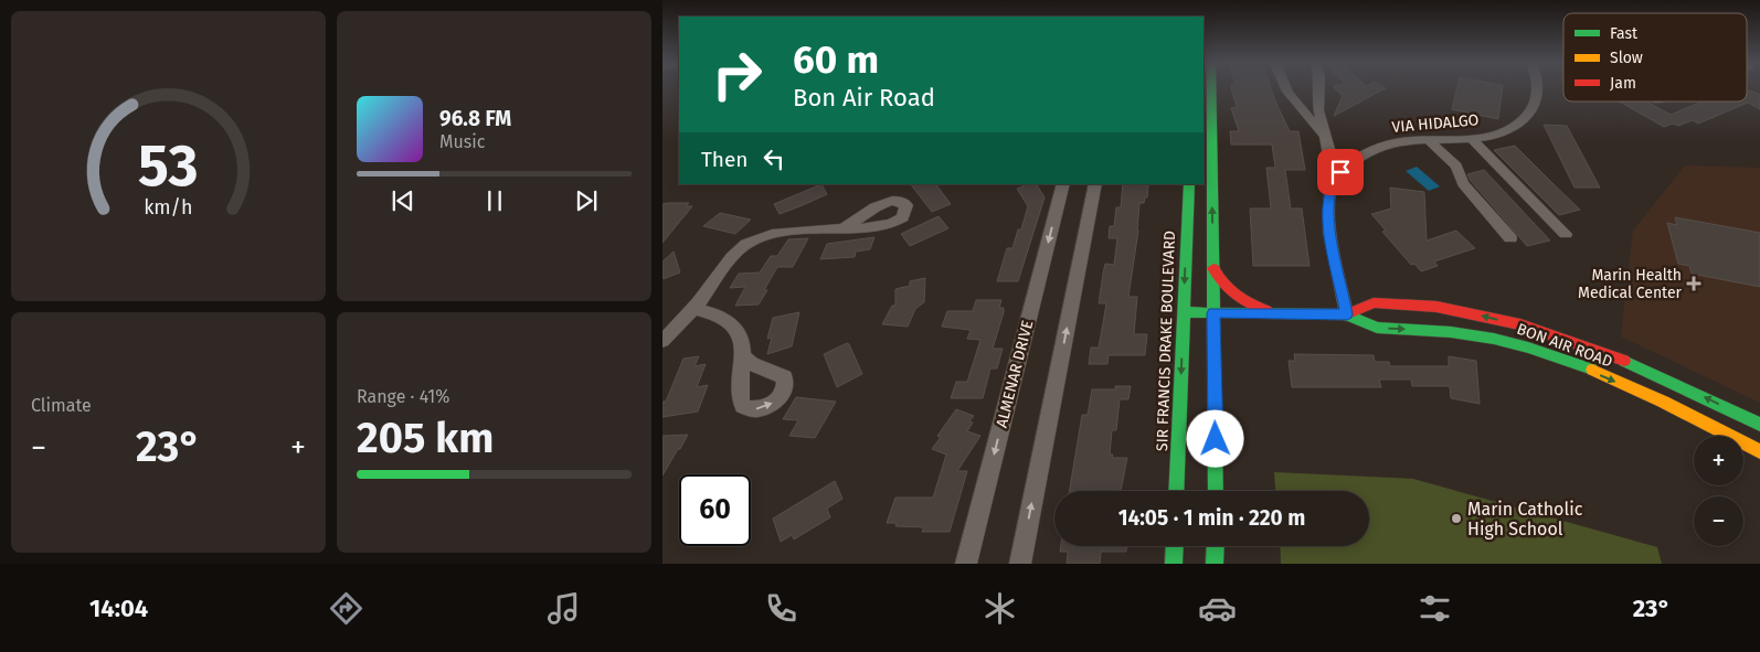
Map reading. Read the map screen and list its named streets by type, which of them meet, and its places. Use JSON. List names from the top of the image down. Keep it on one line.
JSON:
{"streets":{"main road":["SIR FRANCIS DRAKE BOULEVARD","BON AIR ROAD"],"street":["VIA HIDALGO","ALMENAR DRIVE"]},"crossings":[["VIA HIDALGO","BON AIR ROAD"],["SIR FRANCIS DRAKE BOULEVARD","BON AIR ROAD"]],"places":{"health":["Marin Health Medical Center"],"other":["Marin Catholic High School"]},"legend":["Fast","Slow","Jam"],"page":{"turn":["60 m","Bon Air Road"],"song":["96.8 FM","Music"],"then":"Then","tile":["Climate",["Range · 41%","205 km"]],"heat":["−","23°","+"],"map_buttons":["+","−"],"limit":"60","trip":"14:05 · 1 min · 220 m","tabs":["14:04","23°"],"gauge":["53","km/h"]}}
